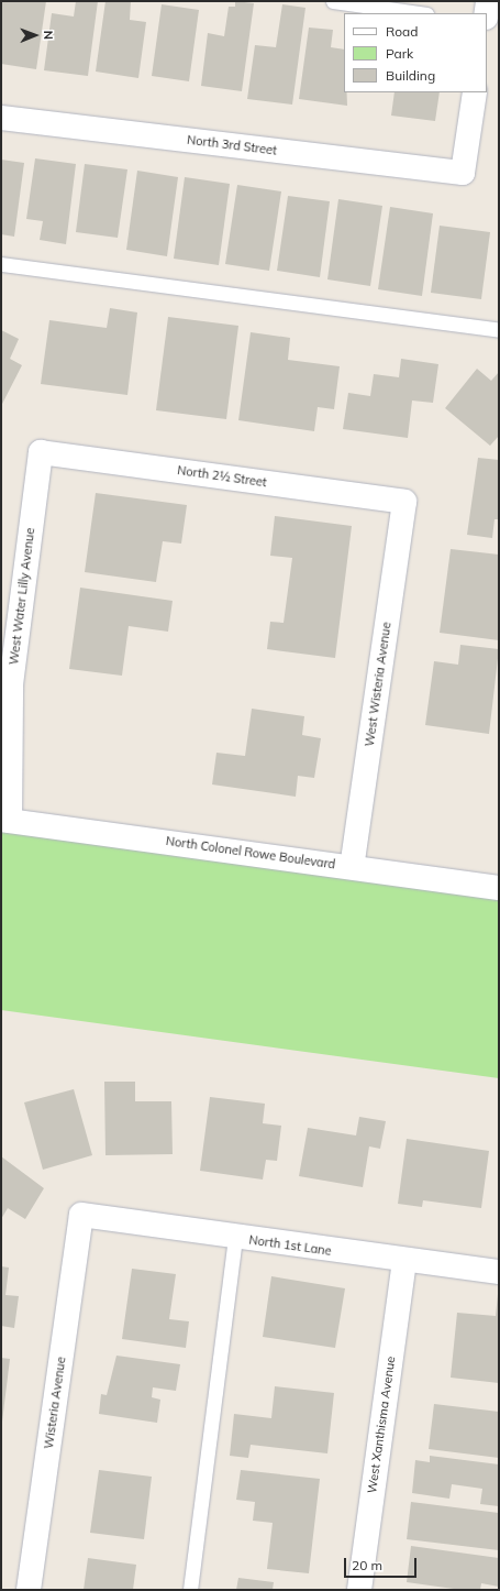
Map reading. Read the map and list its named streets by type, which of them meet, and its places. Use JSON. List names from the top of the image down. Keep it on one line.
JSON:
{"streets":{"street":["North 3rd Street","North 2½ Street","West Water Lilly Avenue","West Wisteria Avenue","North Colonel Rowe Boulevard","North 1st Lane","Wisteria Avenue","West Xanthisma Avenue"]},"crossings":[["North 2½ Street","West Water Lilly Avenue"],["North 2½ Street","West Wisteria Avenue"],["West Water Lilly Avenue","North Colonel Rowe Boulevard"],["West Wisteria Avenue","North Colonel Rowe Boulevard"],["North 1st Lane","Wisteria Avenue"],["North 1st Lane","West Xanthisma Avenue"]],"legend":["Road","Park","Building"],"scale_bar":"20 m","north":"right"}
